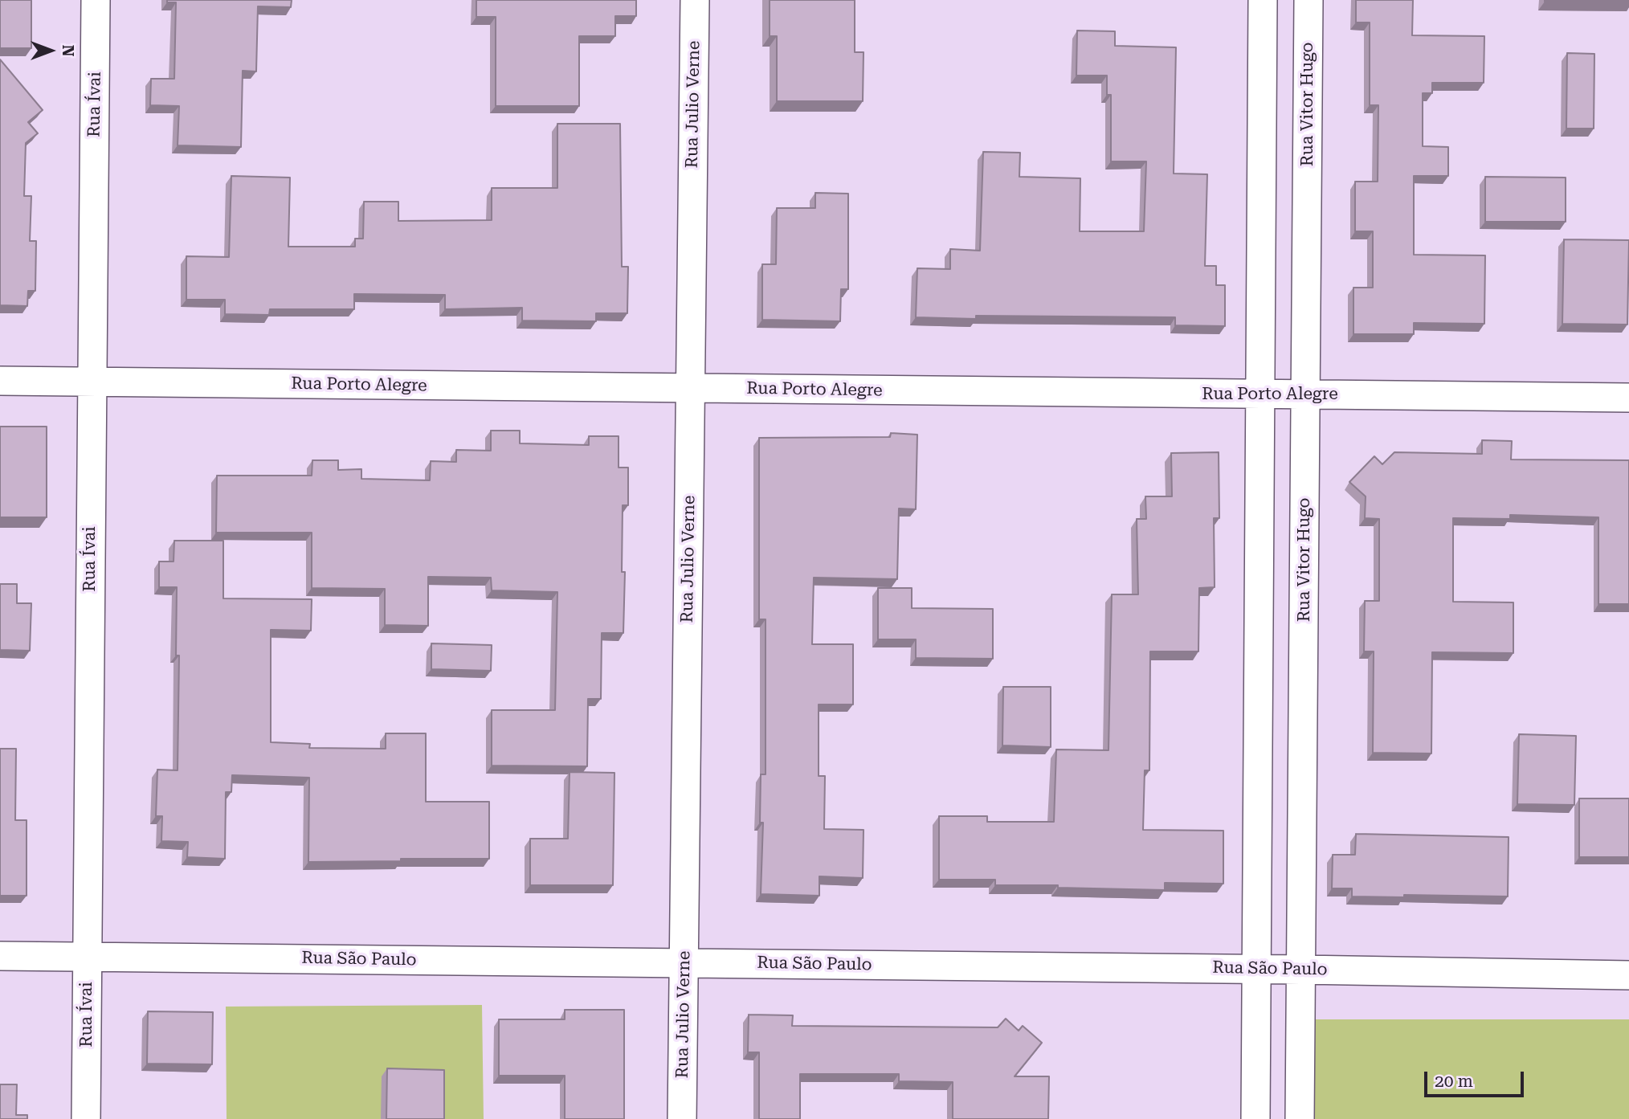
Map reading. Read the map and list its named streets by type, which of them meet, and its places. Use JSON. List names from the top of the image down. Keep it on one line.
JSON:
{"streets":{"street":["Rua Ívai","Rua Julio Verne","Rua Vitor Hugo","Rua Porto Alegre","Rua São Paulo"]},"crossings":[["Rua Ívai","Rua Porto Alegre"],["Rua Ívai","Rua São Paulo"],["Rua Julio Verne","Rua Porto Alegre"],["Rua Julio Verne","Rua São Paulo"],["Rua Vitor Hugo","Rua Porto Alegre"],["Rua Vitor Hugo","Rua São Paulo"]],"scale_bar":"20 m","north":"right"}
